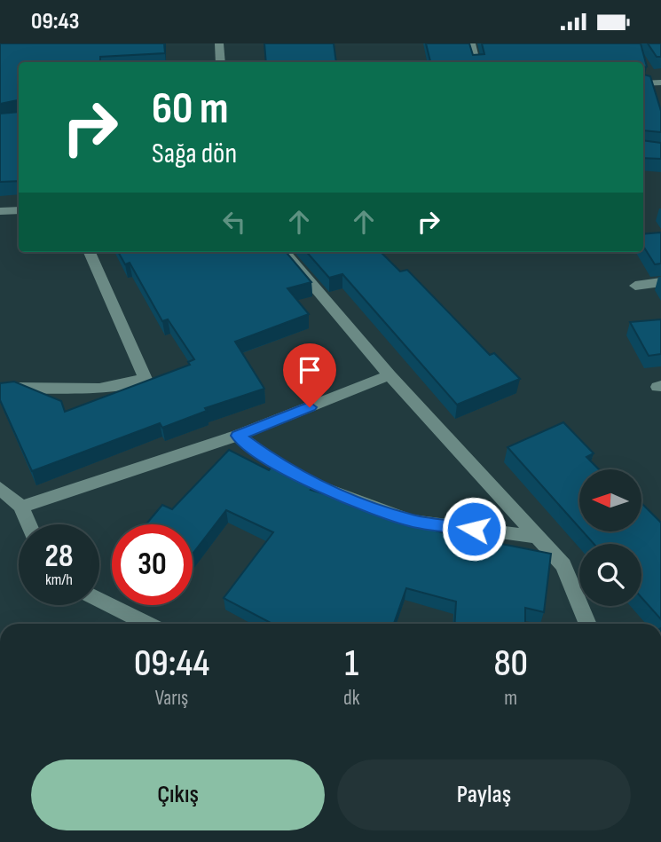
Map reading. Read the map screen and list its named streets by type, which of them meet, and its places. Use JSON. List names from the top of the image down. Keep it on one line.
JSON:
{"north":"left","page":{"status":"09:43","turn":["60 m","Sağa dön"],"speed":"28 km/h","limit":"30","eta":["09:44","Varış","1","dk","80","m"],"buttons":["Çıkış","Paylaş"]}}
